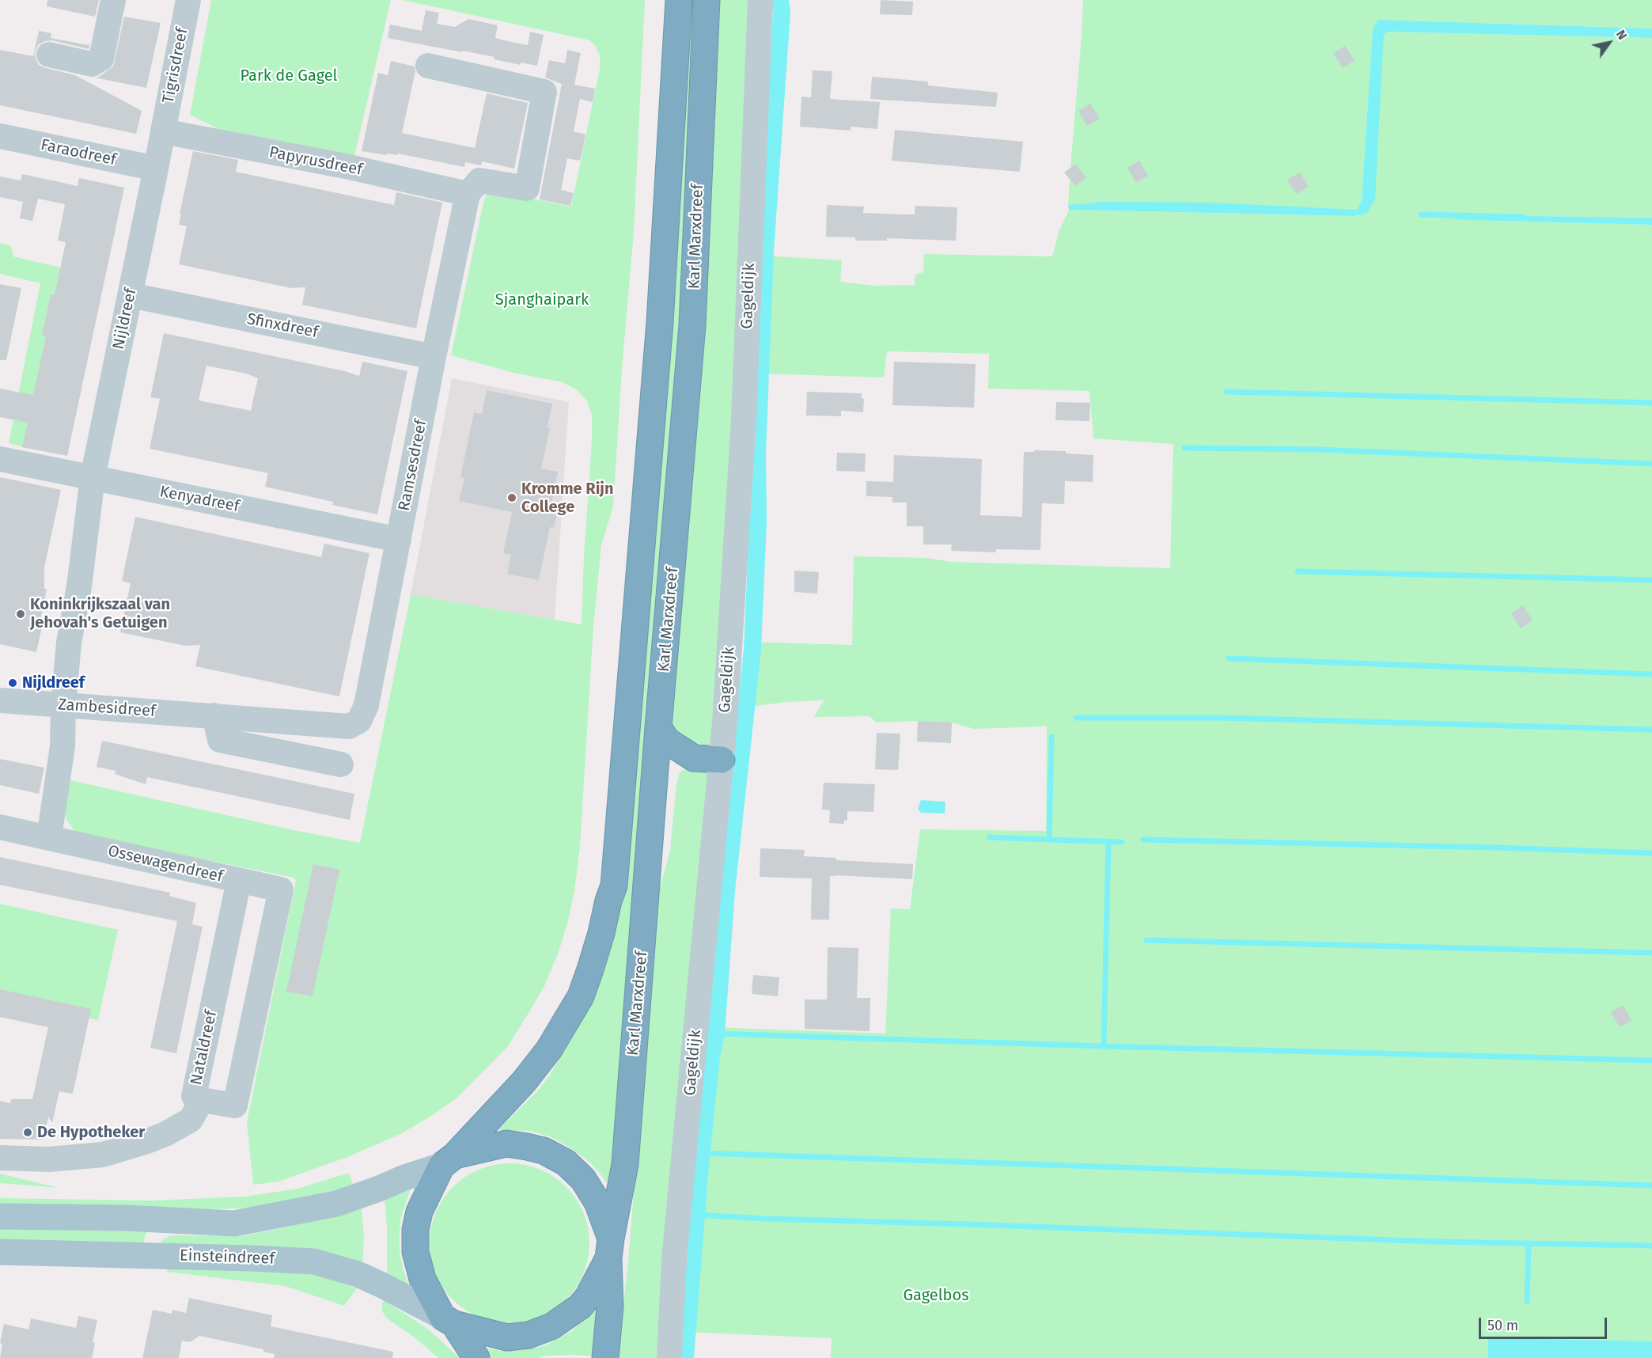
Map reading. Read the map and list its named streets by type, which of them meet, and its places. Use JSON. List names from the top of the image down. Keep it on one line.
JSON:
{"streets":{"highway":["Karl Marxdreef"],"main road":["Einsteindreef"],"street":["Tigrisdreef","Faraodreef","Papyrusdreef","Gageldijk","Nijldreef","Sfinxdreef","Ramsesdreef","Kenyadreef","Zambesidreef","Ossewagendreef","Nataldreef"]},"crossings":[["Tigrisdreef","Papyrusdreef"],["Tigrisdreef","Nijldreef"],["Faraodreef","Nijldreef"],["Papyrusdreef","Nijldreef"],["Papyrusdreef","Ramsesdreef"],["Karl Marxdreef","Einsteindreef"],["Nijldreef","Sfinxdreef"],["Nijldreef","Kenyadreef"],["Nijldreef","Zambesidreef"],["Sfinxdreef","Ramsesdreef"],["Ramsesdreef","Kenyadreef"],["Ramsesdreef","Zambesidreef"],["Ossewagendreef","Nataldreef"]],"parks":["Park de Gagel","Sjanghaipark","Gagelbos"],"places":["Kromme Rijn College","Koninkrijkszaal van Jehovah's Getuigen","Nijldreef","De Hypotheker"],"scale_bar":"50 m","north":"top right"}
